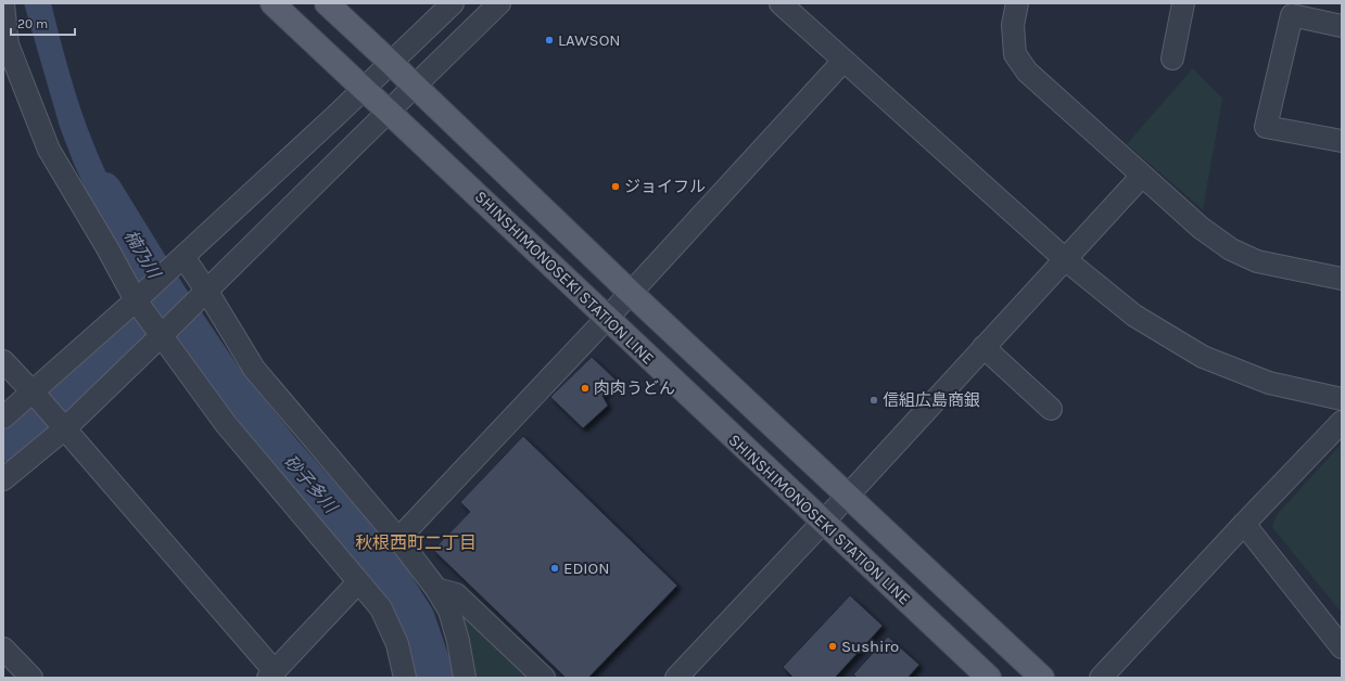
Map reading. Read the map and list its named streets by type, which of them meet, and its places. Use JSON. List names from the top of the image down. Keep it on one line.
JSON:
{"streets":{"main road":["SHINSHIMONOSEKI STATION LINE"]},"districts":["秋根西町二丁目"],"water":["楠乃川","砂子多川"],"places":["LAWSON","ジョイフル","肉肉うどん","信組広島商銀","EDION","Sushiro"],"scale_bar":"20 m"}
